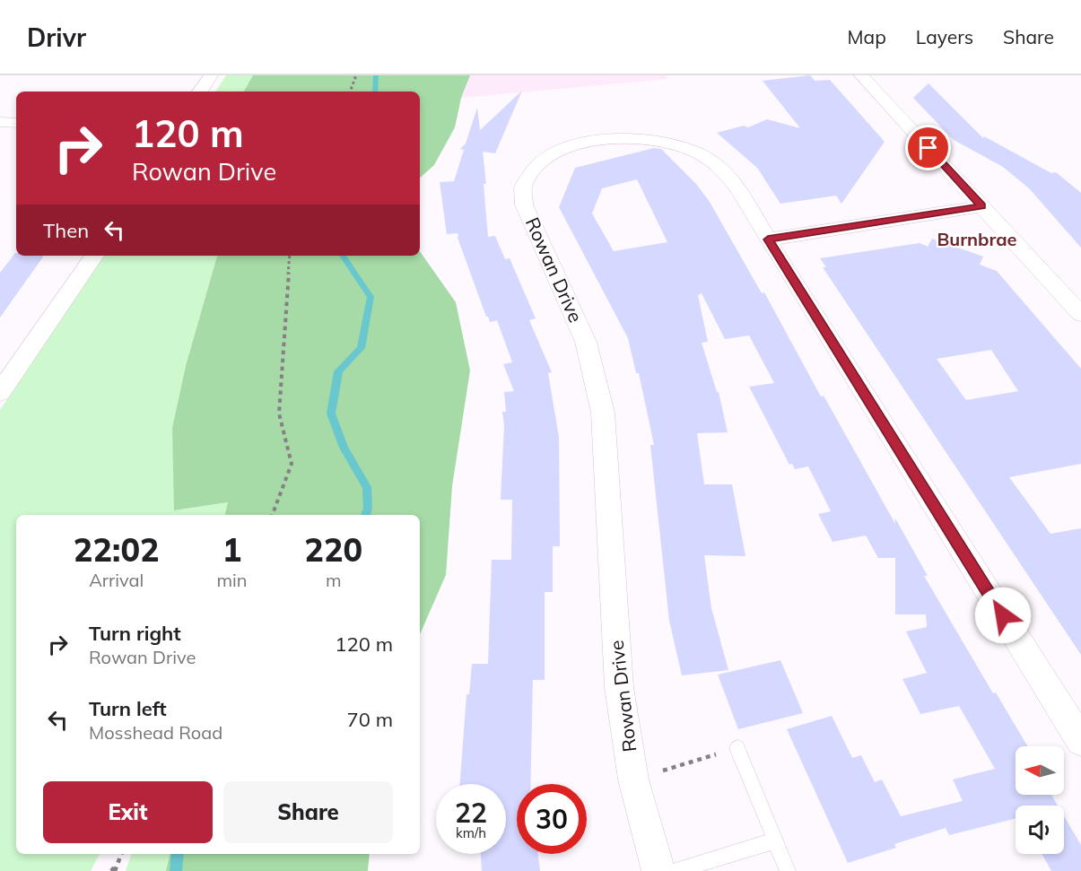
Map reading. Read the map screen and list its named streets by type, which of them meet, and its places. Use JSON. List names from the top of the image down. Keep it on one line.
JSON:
{"streets":{"street":["Rowan Drive"]},"districts":["Burnbrae"],"north":"left","page":{"header":"Drivr","nav":["Map","Layers","Share"],"turn":["120 m","Rowan Drive"],"then":"Then","eta":["22:02","Arrival","1","min","220","m"],"list":[{"name":"Turn right","note":"Rowan Drive","value":"120 m"},{"name":"Turn left","note":"Mosshead Road","value":"70 m"}],"buttons":["Exit","Share"],"speed":"22 km/h","limit":"30"}}
